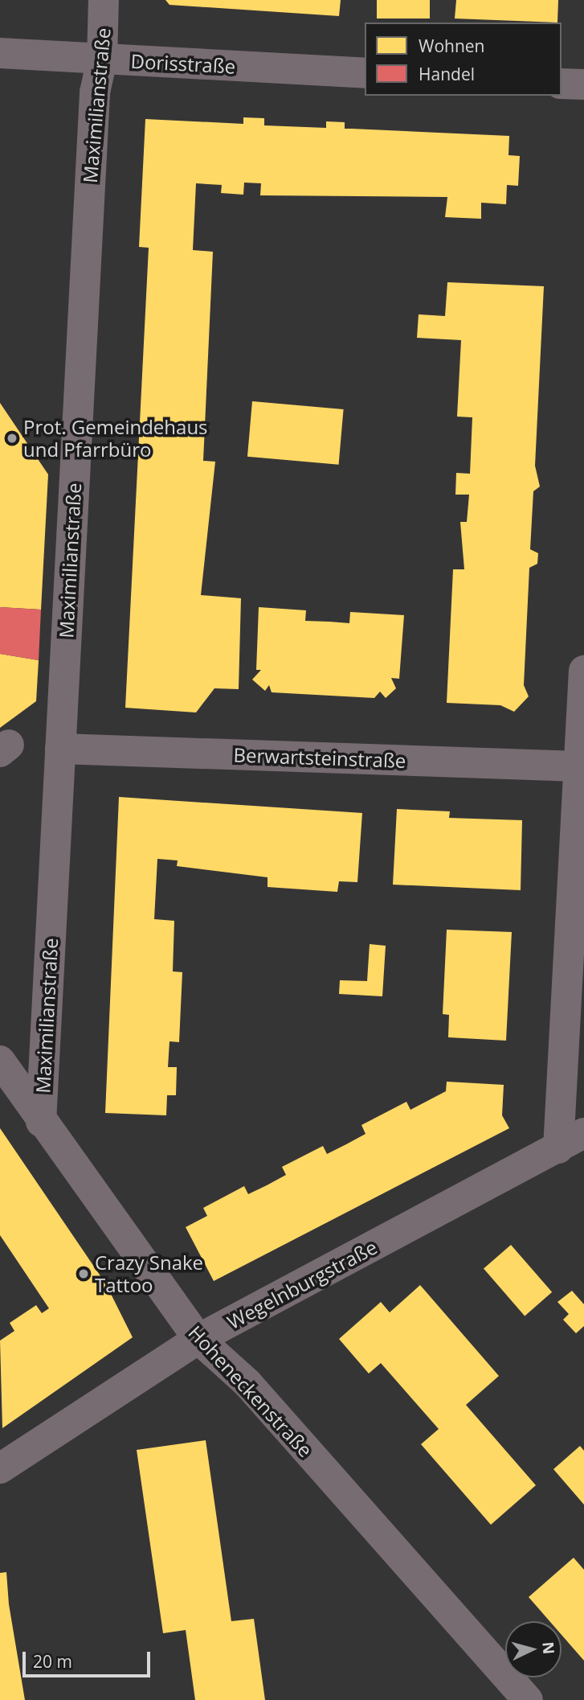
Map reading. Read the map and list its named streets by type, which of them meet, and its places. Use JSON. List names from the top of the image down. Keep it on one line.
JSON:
{"streets":{"street":["Dorisstraße","Maximilianstraße","Berwartsteinstraße","Wegelnburgstraße","Hoheneckenstraße"]},"crossings":[["Dorisstraße","Maximilianstraße"],["Maximilianstraße","Berwartsteinstraße"],["Maximilianstraße","Hoheneckenstraße"],["Wegelnburgstraße","Hoheneckenstraße"]],"places":["Prot. Gemeindehaus und Pfarrbüro","Crazy Snake Tattoo"],"legend":["Wohnen","Handel"],"scale_bar":"20 m","north":"right"}
